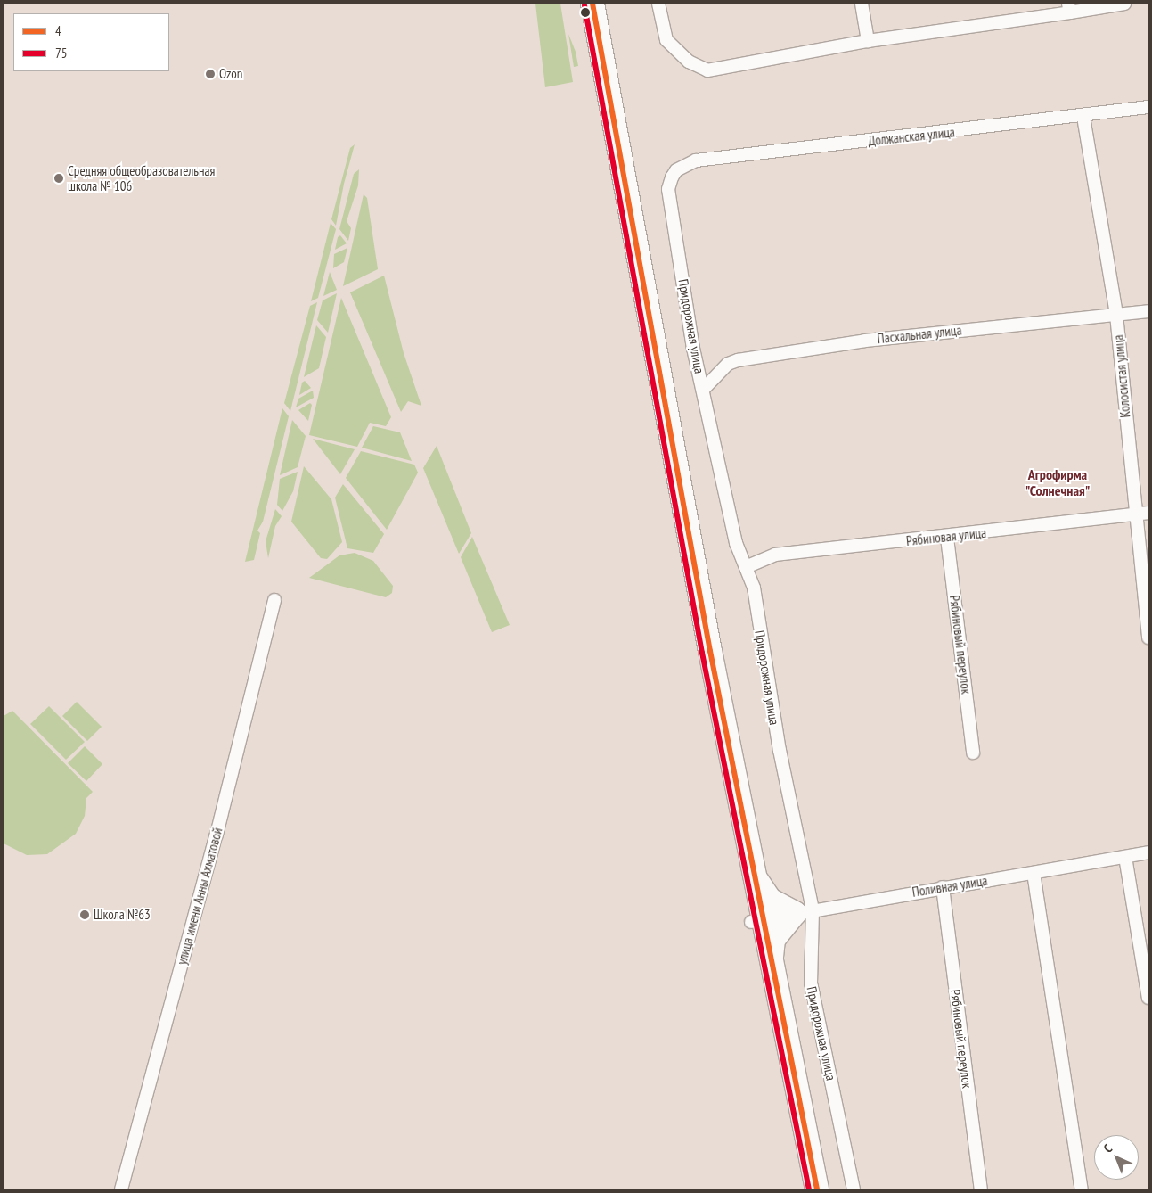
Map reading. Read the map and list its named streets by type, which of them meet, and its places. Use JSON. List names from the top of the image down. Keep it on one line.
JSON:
{"streets":{"street":["Должанская улица","Придорожная улица","Пасхальная улица","Колосистая улица","Рябиновая улица","Рябиновый переулок","Поливная улица","улица имени Анны Ахматовой"]},"crossings":[["Должанская улица","Придорожная улица"],["Должанская улица","Колосистая улица"],["Придорожная улица","Пасхальная улица"],["Придорожная улица","Рябиновая улица"],["Придорожная улица","Поливная улица"],["Пасхальная улица","Колосистая улица"],["Колосистая улица","Рябиновая улица"],["Рябиновая улица","Рябиновый переулок"],["Рябиновый переулок","Поливная улица"]],"districts":["Агрофирма \"Солнечная\""],"places":["Ozon","Средняя общеобразовательная школа № 106","Школа №63"],"lines":["transit line 4","transit line 75"],"legend":["4","75"],"north":"top left"}
